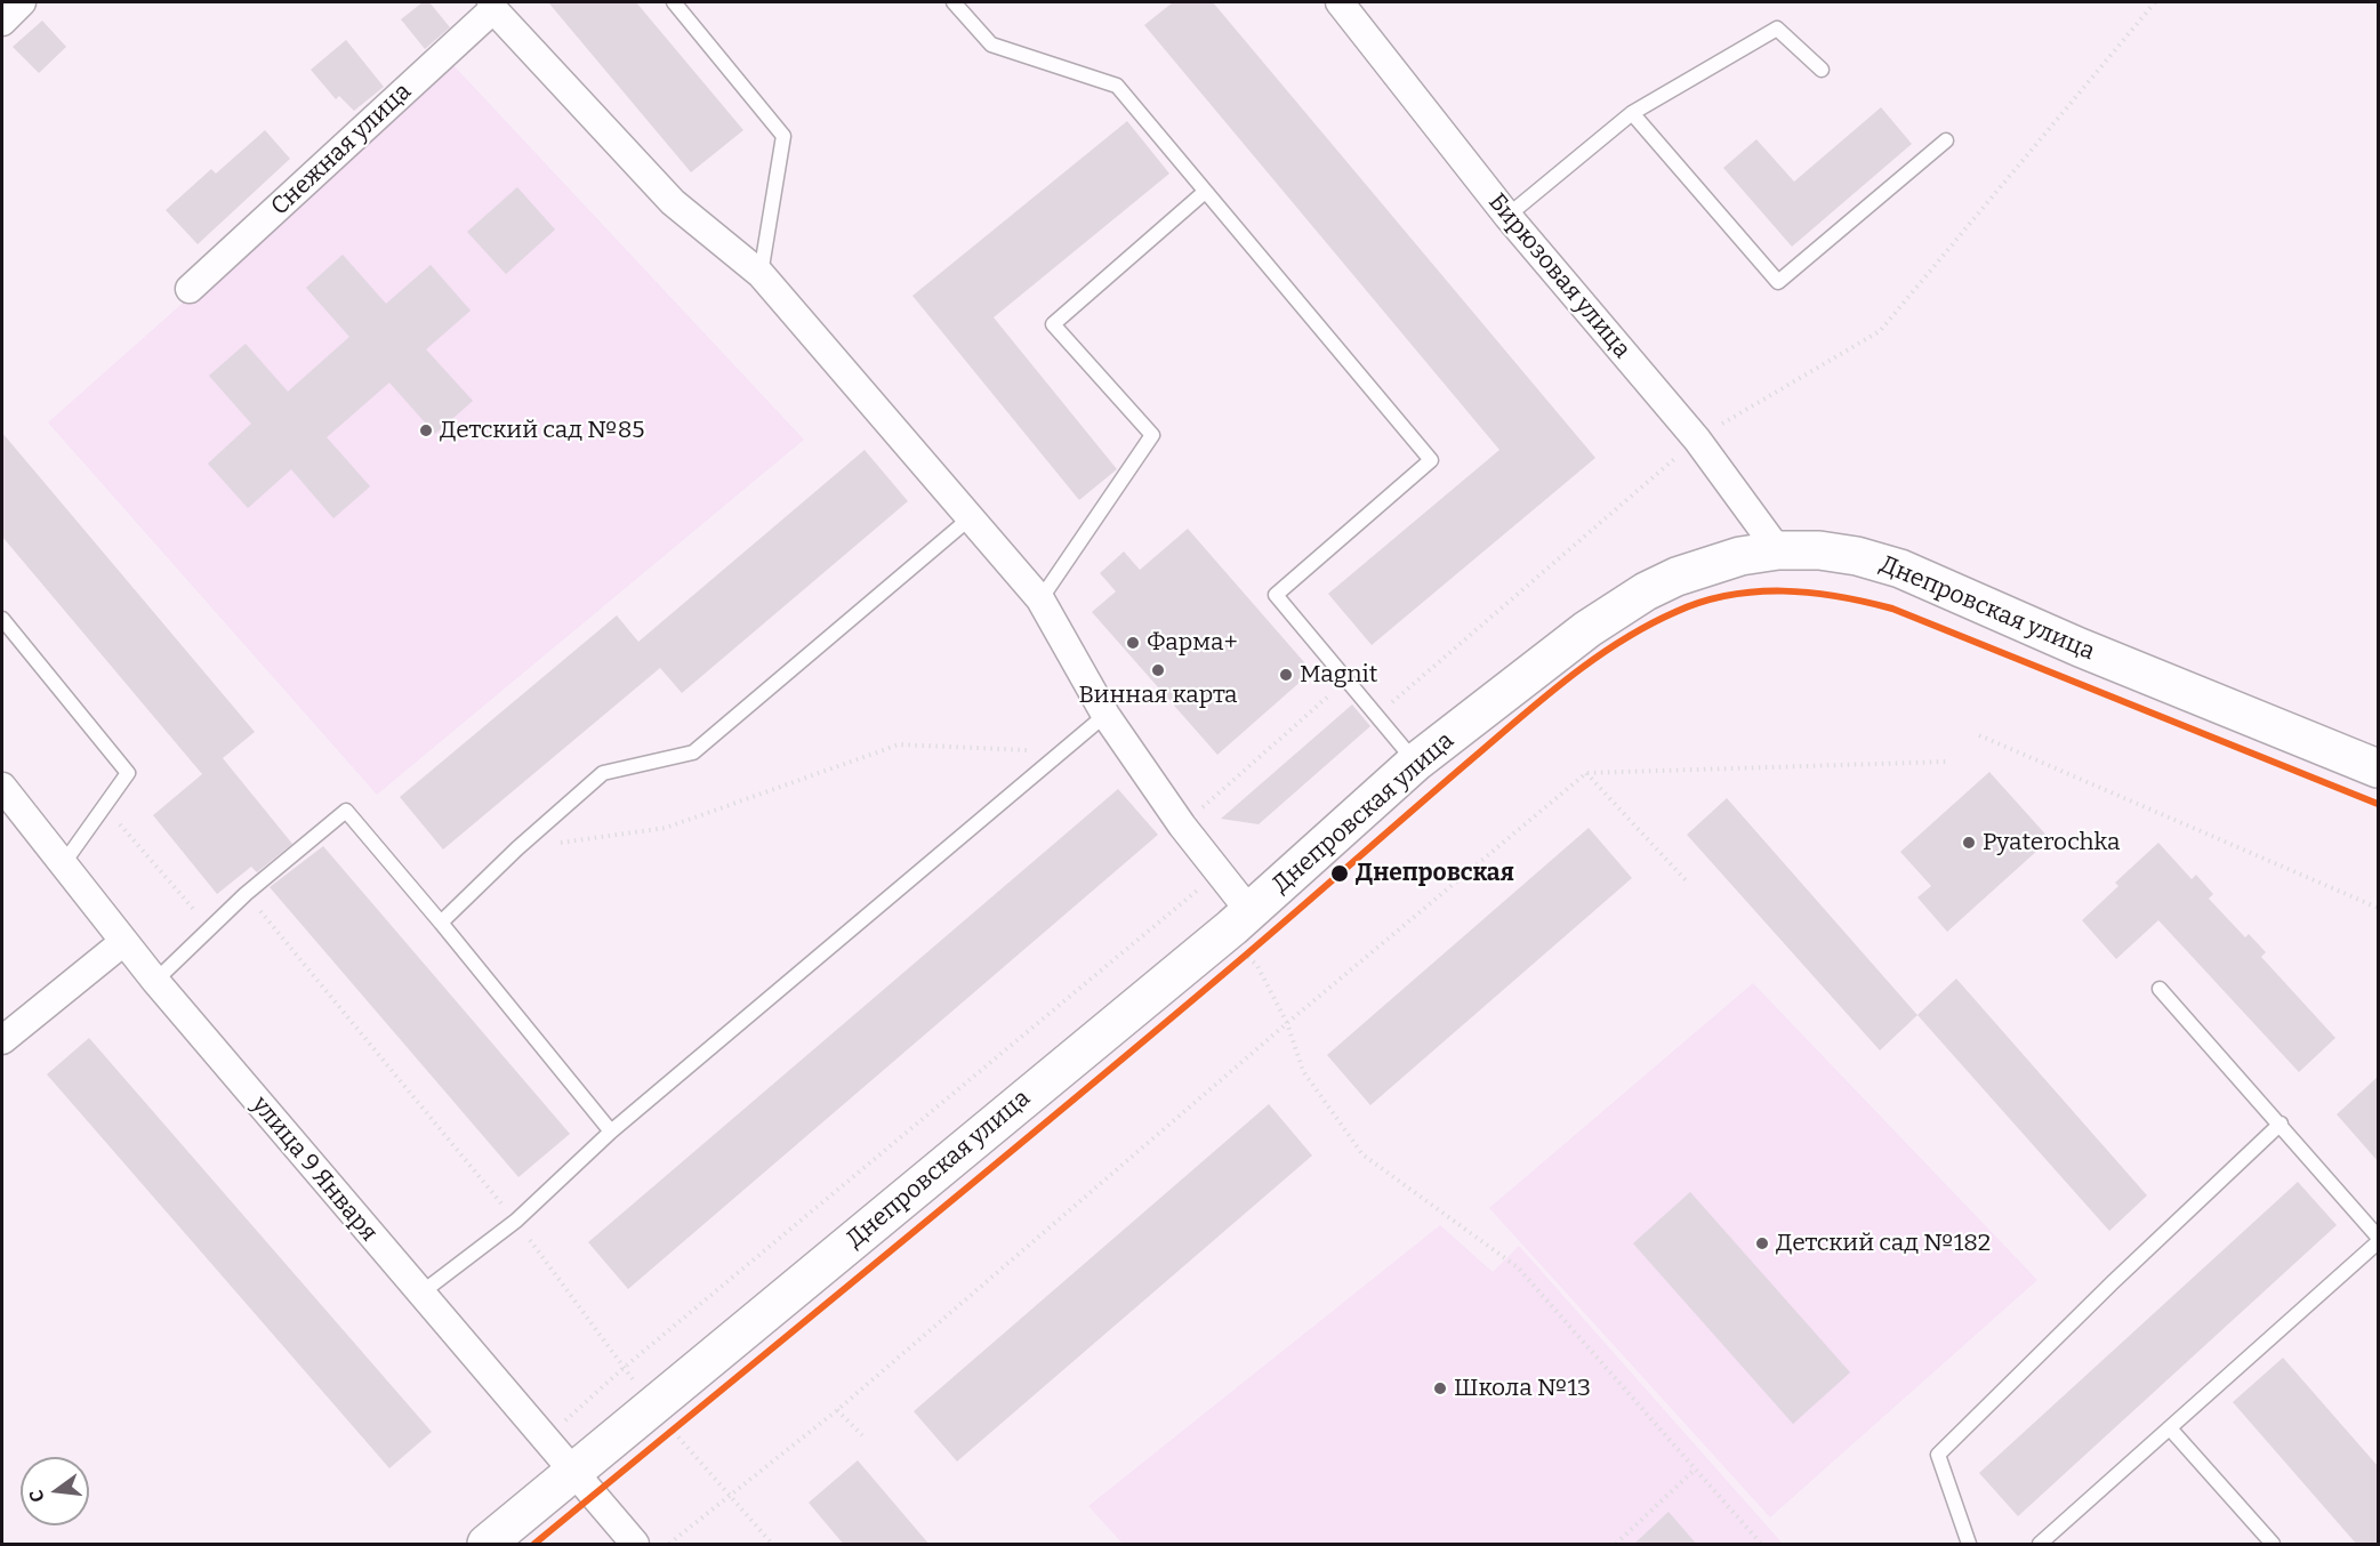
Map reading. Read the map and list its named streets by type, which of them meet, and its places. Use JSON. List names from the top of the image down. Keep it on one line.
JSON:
{"streets":{"street":["Снежная улица","Бирюзовая улица","Днепровская улица","улица 9 Января"]},"crossings":[["Бирюзовая улица","Днепровская улица"],["Днепровская улица","улица 9 Января"]],"places":["Детский сад №85","Фарма+","Винная карта","Magnit","Pyaterochka","Днепровская","Детский сад №182","Школа №13"],"north":"left"}
